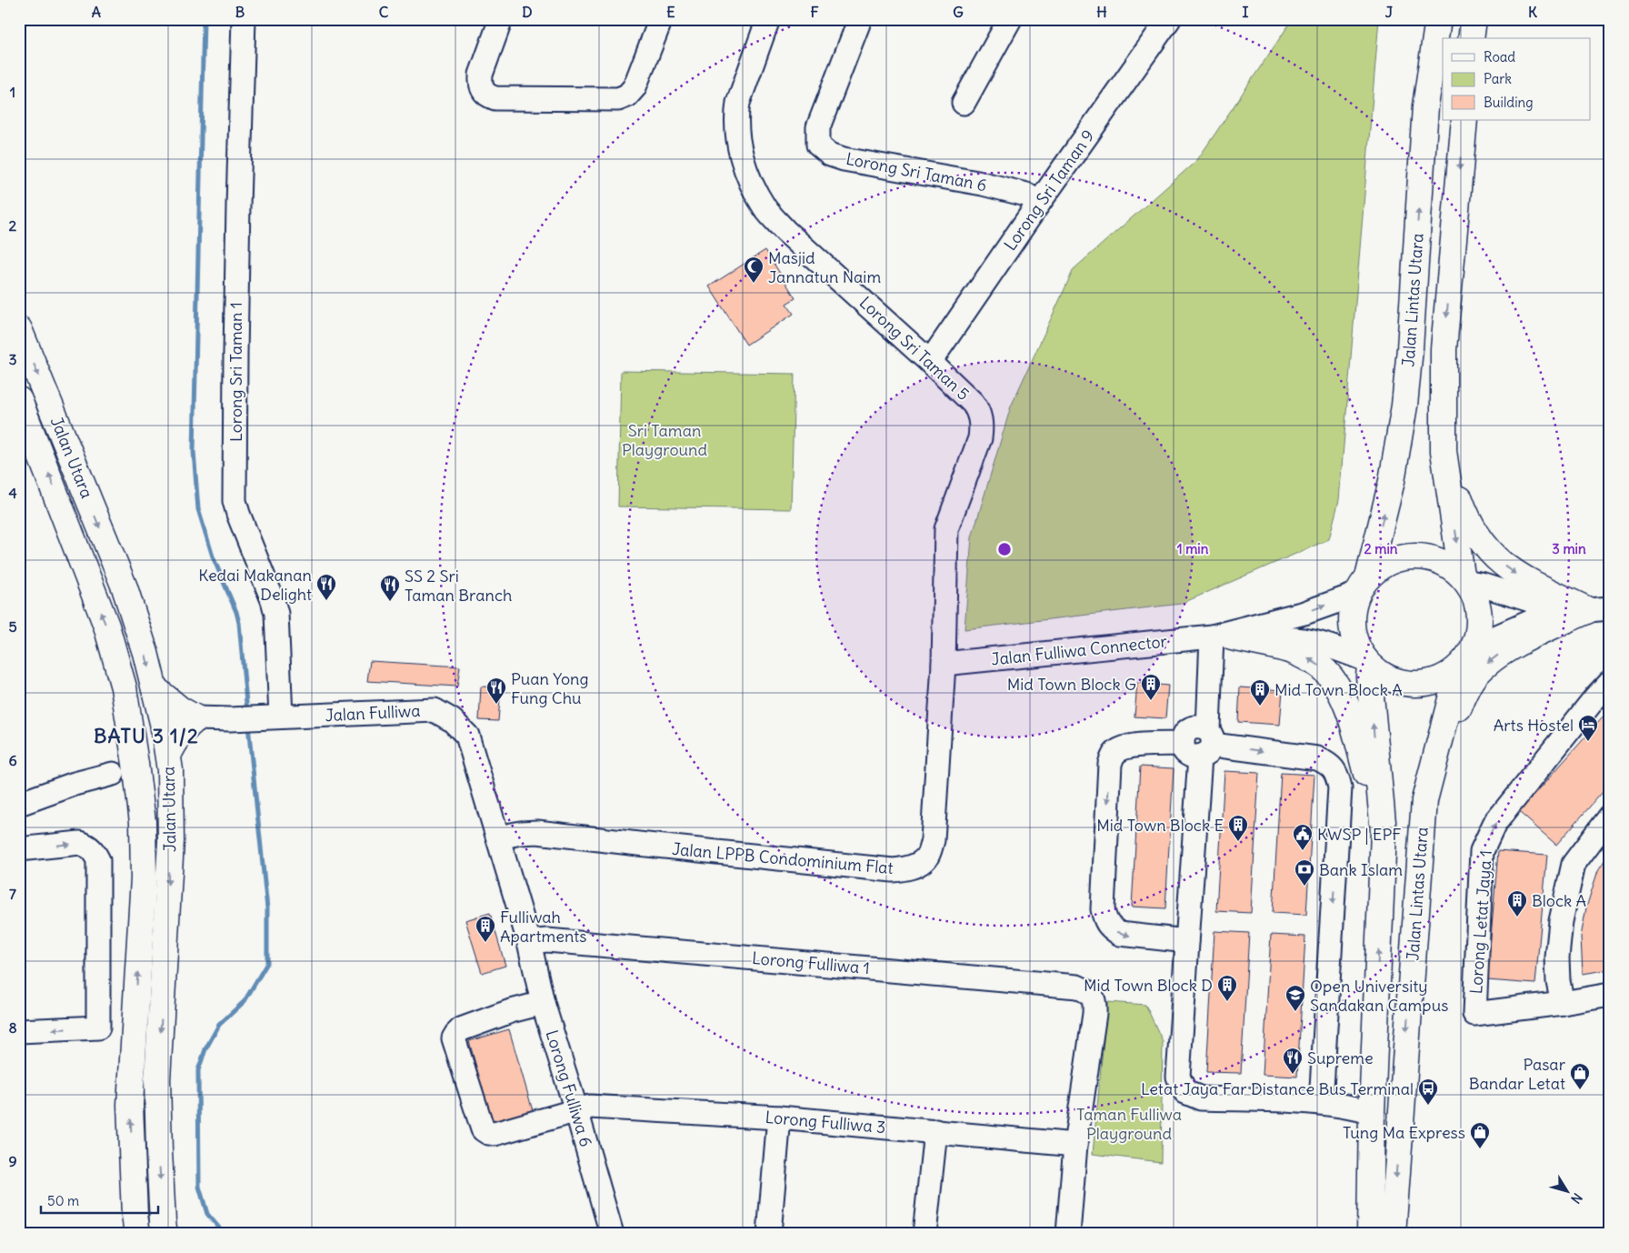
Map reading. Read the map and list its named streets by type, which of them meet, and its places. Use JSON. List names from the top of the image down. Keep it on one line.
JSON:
{"streets":{"main road":["Jalan Lintas Utara","Jalan Utara"],"street":["Lorong Sri Taman 6","Lorong Sri Taman 9","Lorong Sri Taman 5","Lorong Sri Taman 1","Jalan Fulliwa Connector","Jalan Fulliwa","Jalan LPPB Condominium Flat","Lorong Letat Jaya 1","Lorong Fulliwa 1","Lorong Fulliwa 6","Lorong Fulliwa 3"]},"crossings":[["Lorong Sri Taman 6","Lorong Sri Taman 9"],["Lorong Sri Taman 9","Lorong Sri Taman 5"],["Jalan Lintas Utara","Jalan Fulliwa Connector"],["Lorong Sri Taman 5","Jalan LPPB Condominium Flat"],["Lorong Sri Taman 1","Jalan Fulliwa"],["Jalan Utara","Jalan Fulliwa"],["Jalan Fulliwa Connector","Jalan LPPB Condominium Flat"],["Jalan Fulliwa","Jalan LPPB Condominium Flat"],["Jalan Fulliwa","Lorong Fulliwa 1"],["Jalan Fulliwa","Lorong Fulliwa 6"],["Lorong Fulliwa 1","Lorong Fulliwa 6"],["Lorong Fulliwa 1","Lorong Fulliwa 3"],["Lorong Fulliwa 6","Lorong Fulliwa 3"]],"districts":["BATU 3 1/2"],"parks":["Sri Taman Playground","Taman Fulliwa Playground"],"places":{"mosque":["Masjid Jannatun Naim"],"restaurant":["Kedai Makanan Delight","SS 2 Sri Taman Branch","Puan Yong Fung Chu","Supreme"],"building":["Mid Town Block G","Mid Town Block A","Mid Town Block E","Block A","Fulliwah Apartments","Mid Town Block D"],"hotel":["Arts Hostel"],"public building":["KWSP | EPF"],"bank":["Bank Islam"],"school or university":["Open University Sandakan Campus"],"shop":["Pasar Bandar Letat","Tung Ma Express"],"bus stop":["Letat Jaya Far Distance Bus Terminal"]},"legend":["Road","Park","Building"],"scale_bar":"50 m","north":"bottom right","grid":{"columns":["A","B","C","D","E","F","G","H","I","J","K"],"rows":["1","2","3","4","5","6","7","8","9"]},"rings":["1 min","2 min","3 min"]}
